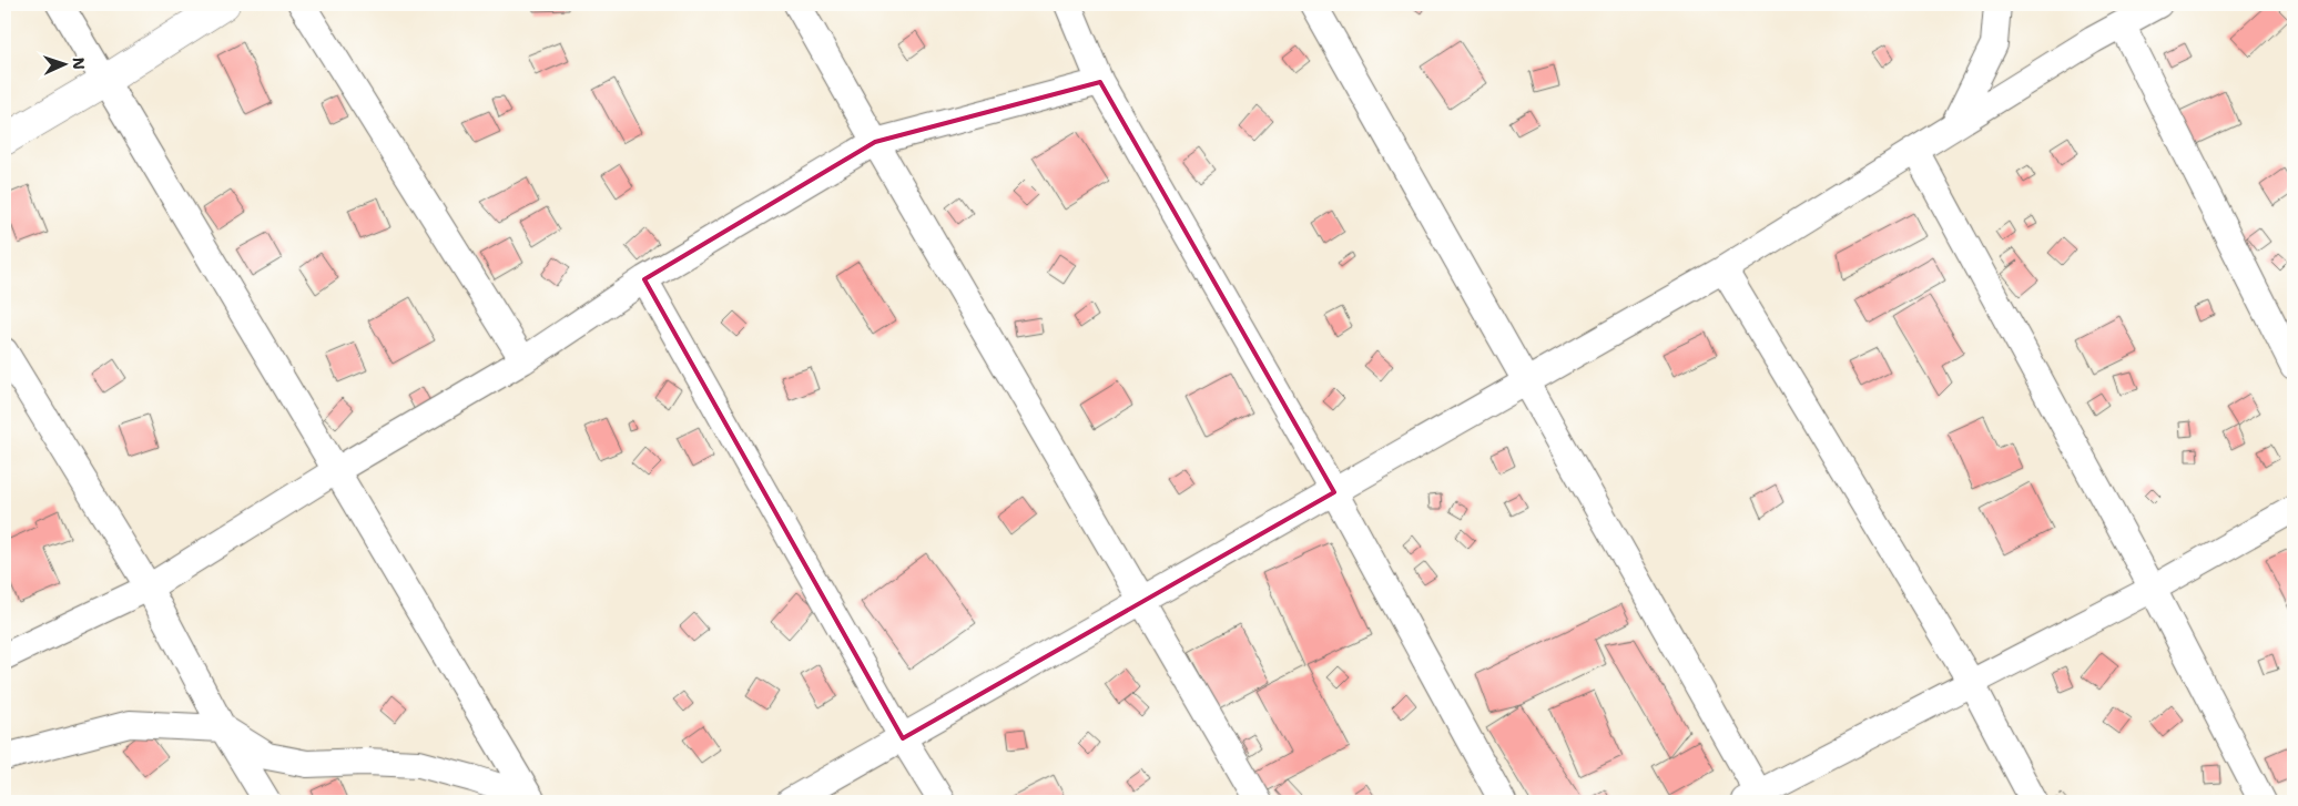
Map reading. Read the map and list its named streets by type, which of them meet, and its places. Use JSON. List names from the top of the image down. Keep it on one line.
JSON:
{"north":"right"}
